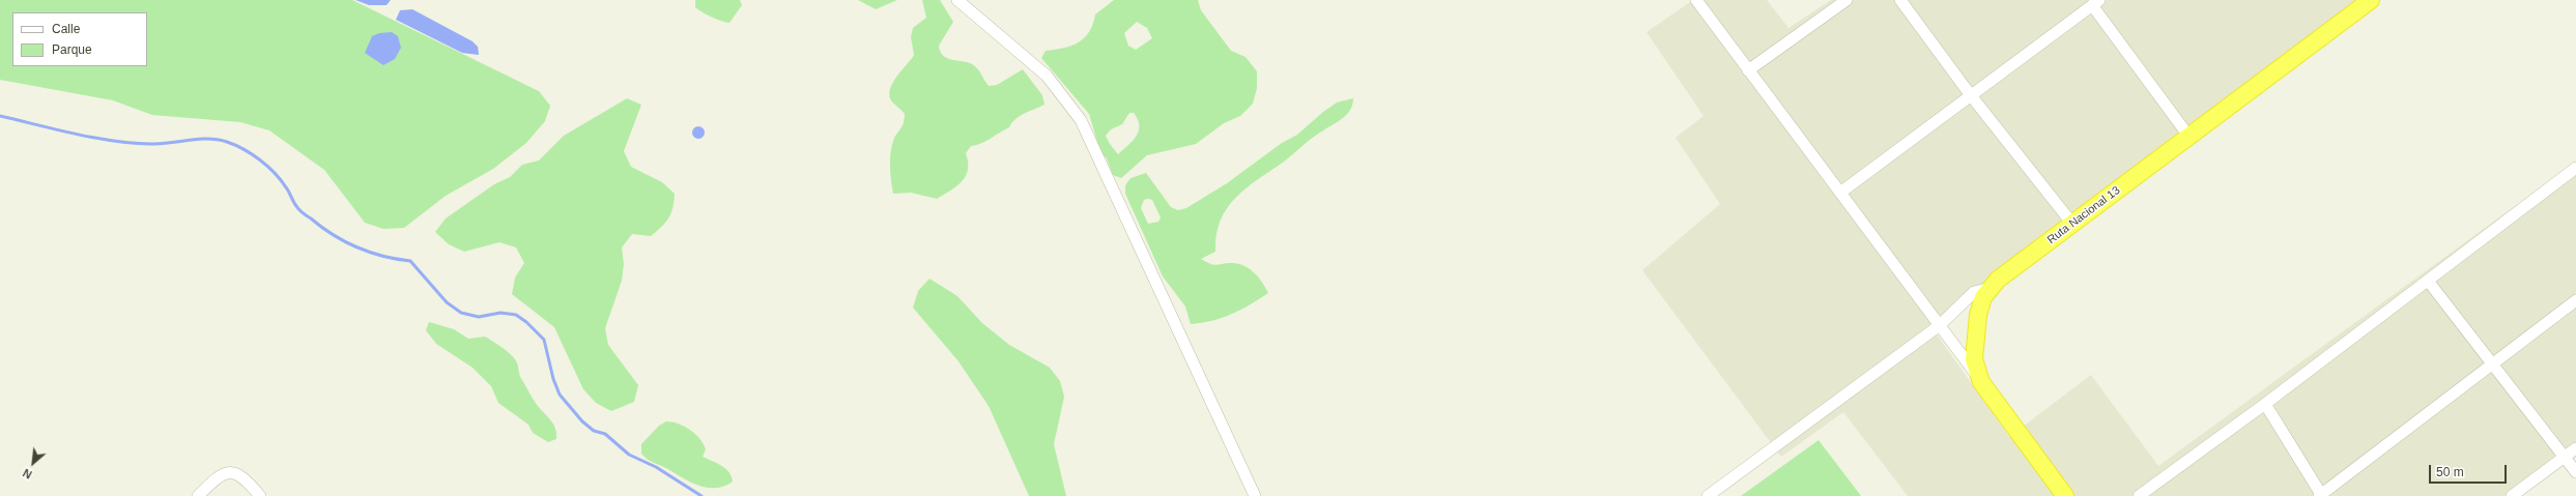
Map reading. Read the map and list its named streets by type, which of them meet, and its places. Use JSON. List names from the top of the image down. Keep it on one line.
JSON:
{"streets":{"highway":["Ruta Nacional 13"]},"legend":["Calle","Parque"],"scale_bar":"50 m","north":"bottom left"}
